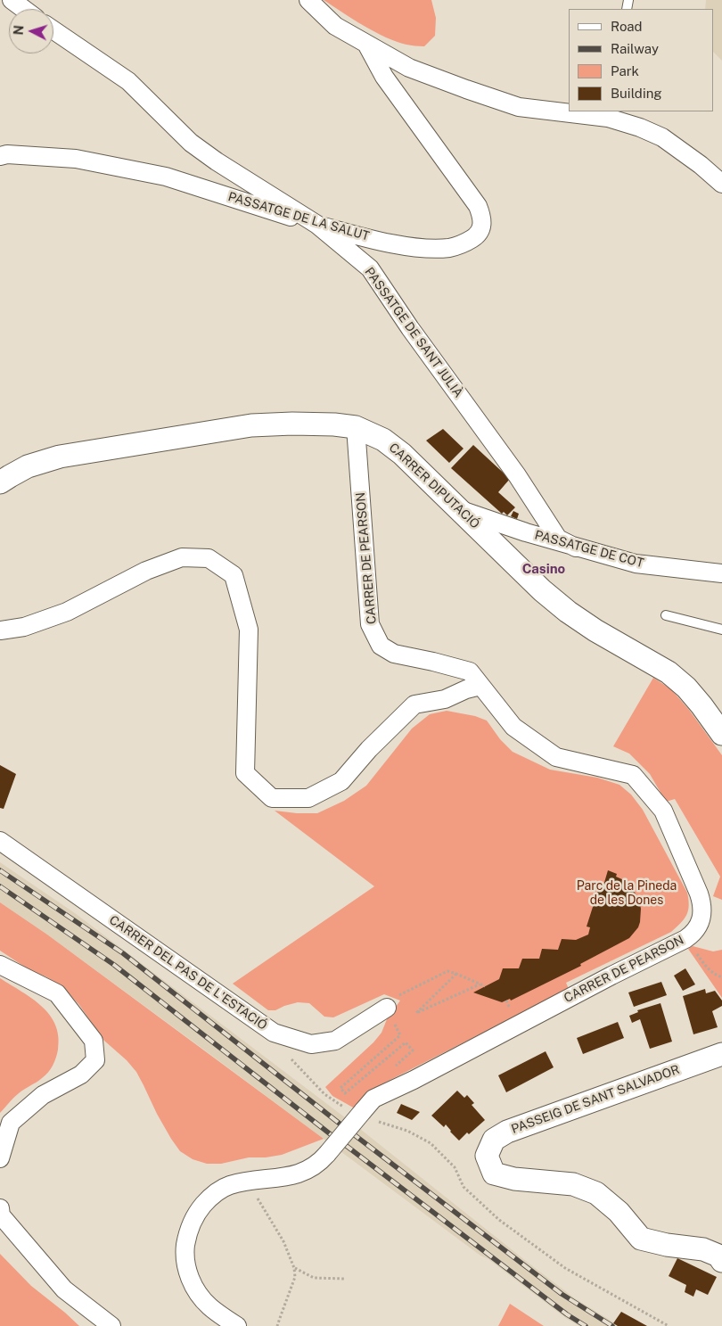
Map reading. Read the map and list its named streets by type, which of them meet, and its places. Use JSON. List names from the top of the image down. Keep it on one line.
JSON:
{"streets":{"street":["PASSATGE DE LA SALUT","PASSATGE DE SANT JULIÀ","CARRER DIPUTACIÓ","PASSATGE DE COT","CARRER DE PEARSON","CARRER DEL PAS DE L'ESTACIÓ","PASSEIG DE SANT SALVADOR"]},"crossings":[["PASSATGE DE LA SALUT","PASSATGE DE SANT JULIÀ"],["PASSATGE DE SANT JULIÀ","PASSATGE DE COT"],["CARRER DIPUTACIÓ","PASSATGE DE COT"],["CARRER DIPUTACIÓ","CARRER DE PEARSON"]],"districts":["Casino"],"parks":["Parc de la Pineda de les Dones"],"legend":["Road","Railway","Park","Building"],"north":"left"}
